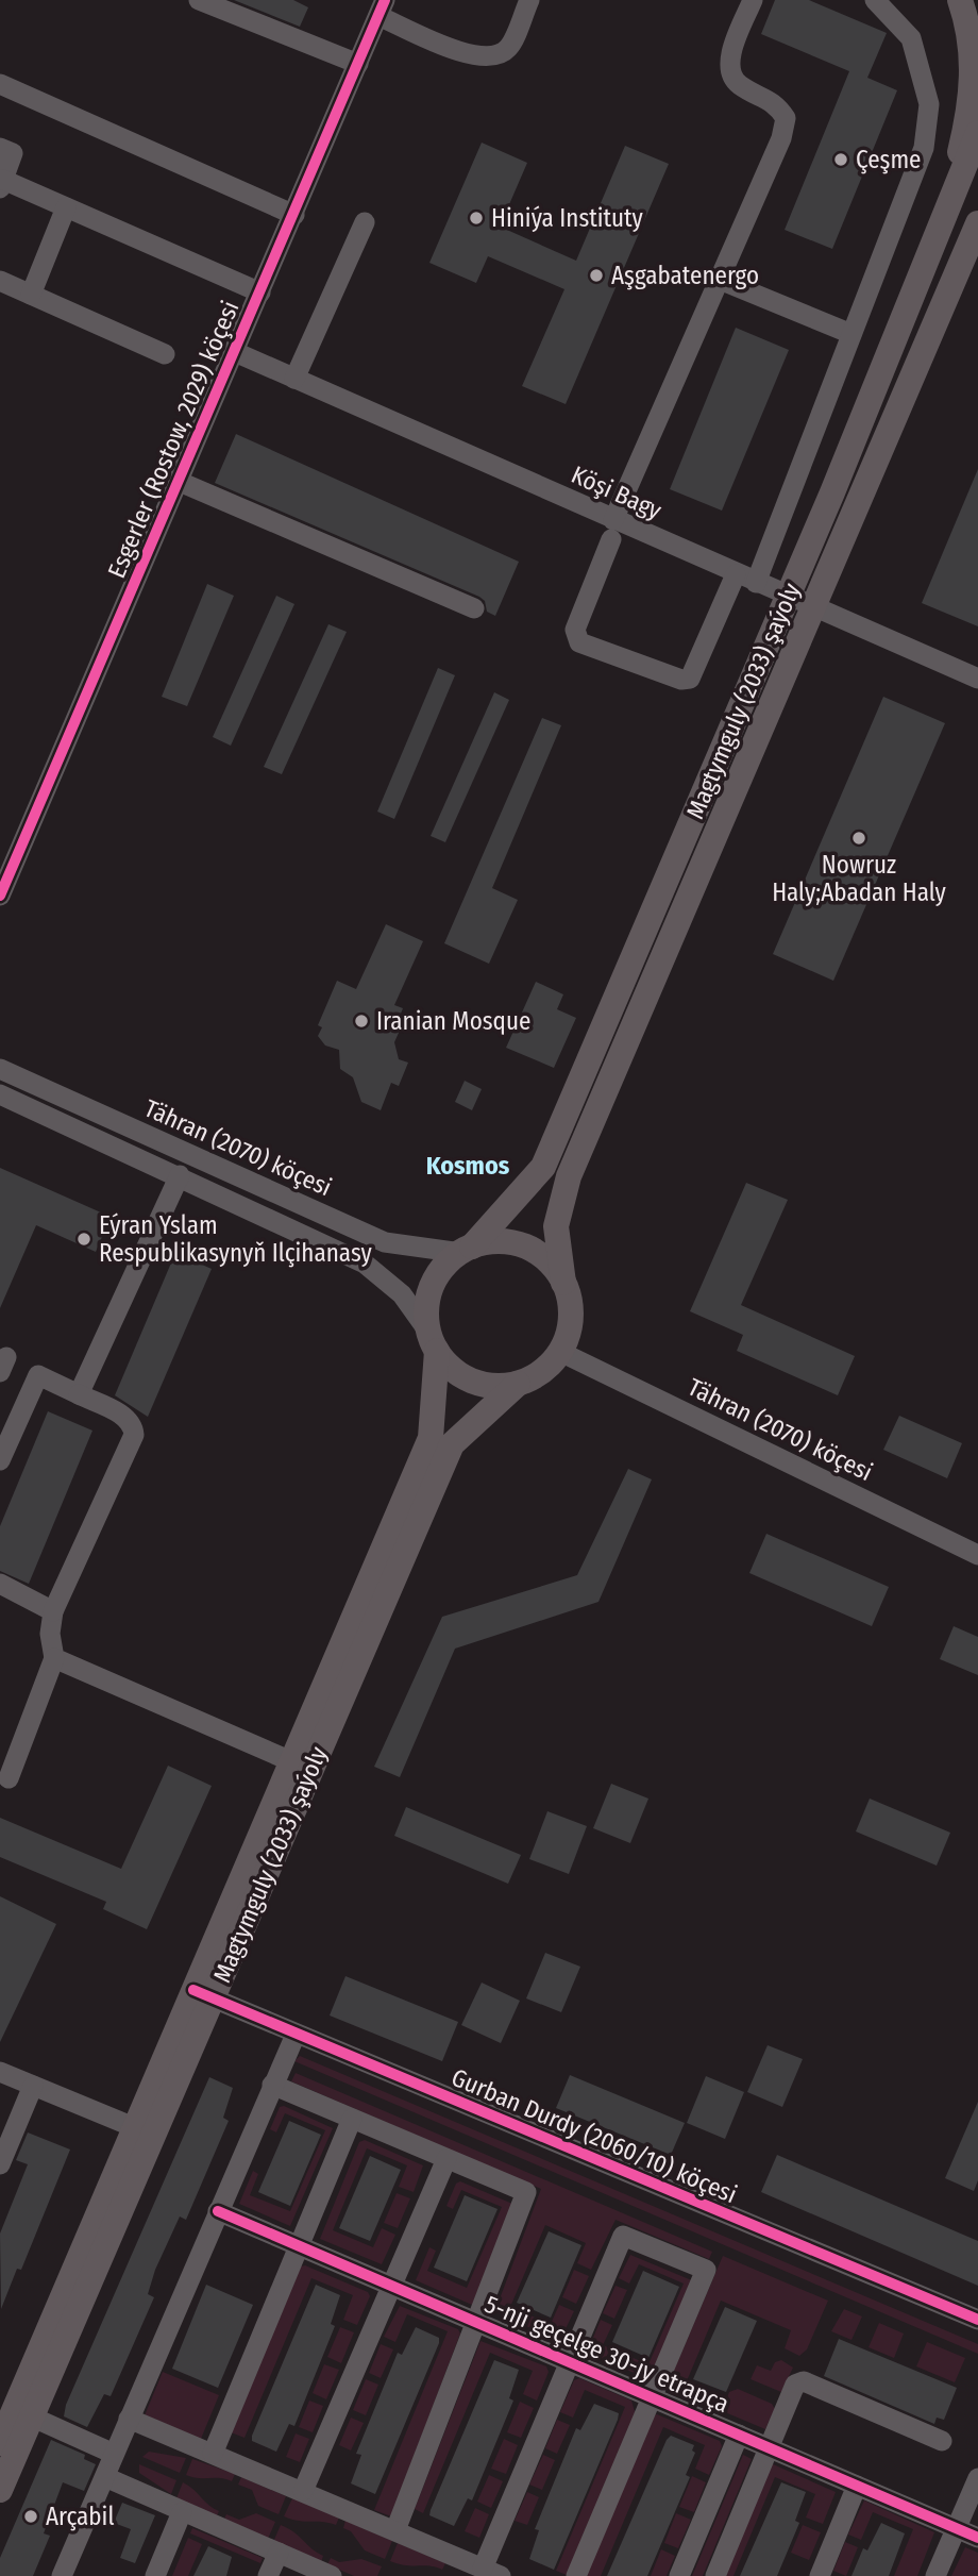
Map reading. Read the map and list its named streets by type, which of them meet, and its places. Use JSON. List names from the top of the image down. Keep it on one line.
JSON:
{"streets":{"main road":["Magtymguly (2033) şaýoly"],"street":["Esgerler (Rostow, 2029) köçesi","Köşi Bagy","Tähran (2070) köçesi","Gurban Durdy (2060/10) köçesi","5-nji geçelge 30-jy etrapça"]},"crossings":[["Esgerler (Rostow, 2029) köçesi","Köşi Bagy"],["Köşi Bagy","Magtymguly (2033) şaýoly"],["Magtymguly (2033) şaýoly","Tähran (2070) köçesi"],["Magtymguly (2033) şaýoly","Gurban Durdy (2060/10) köçesi"]],"districts":["Kosmos"],"places":["Çeşme","Hiniýa Instituty","Aşgabatenergo","Nowruz Haly;Abadan Haly","Iranian Mosque","Eýran Yslam Respublikasynyň Ilçihanasy","Arçabil"]}
